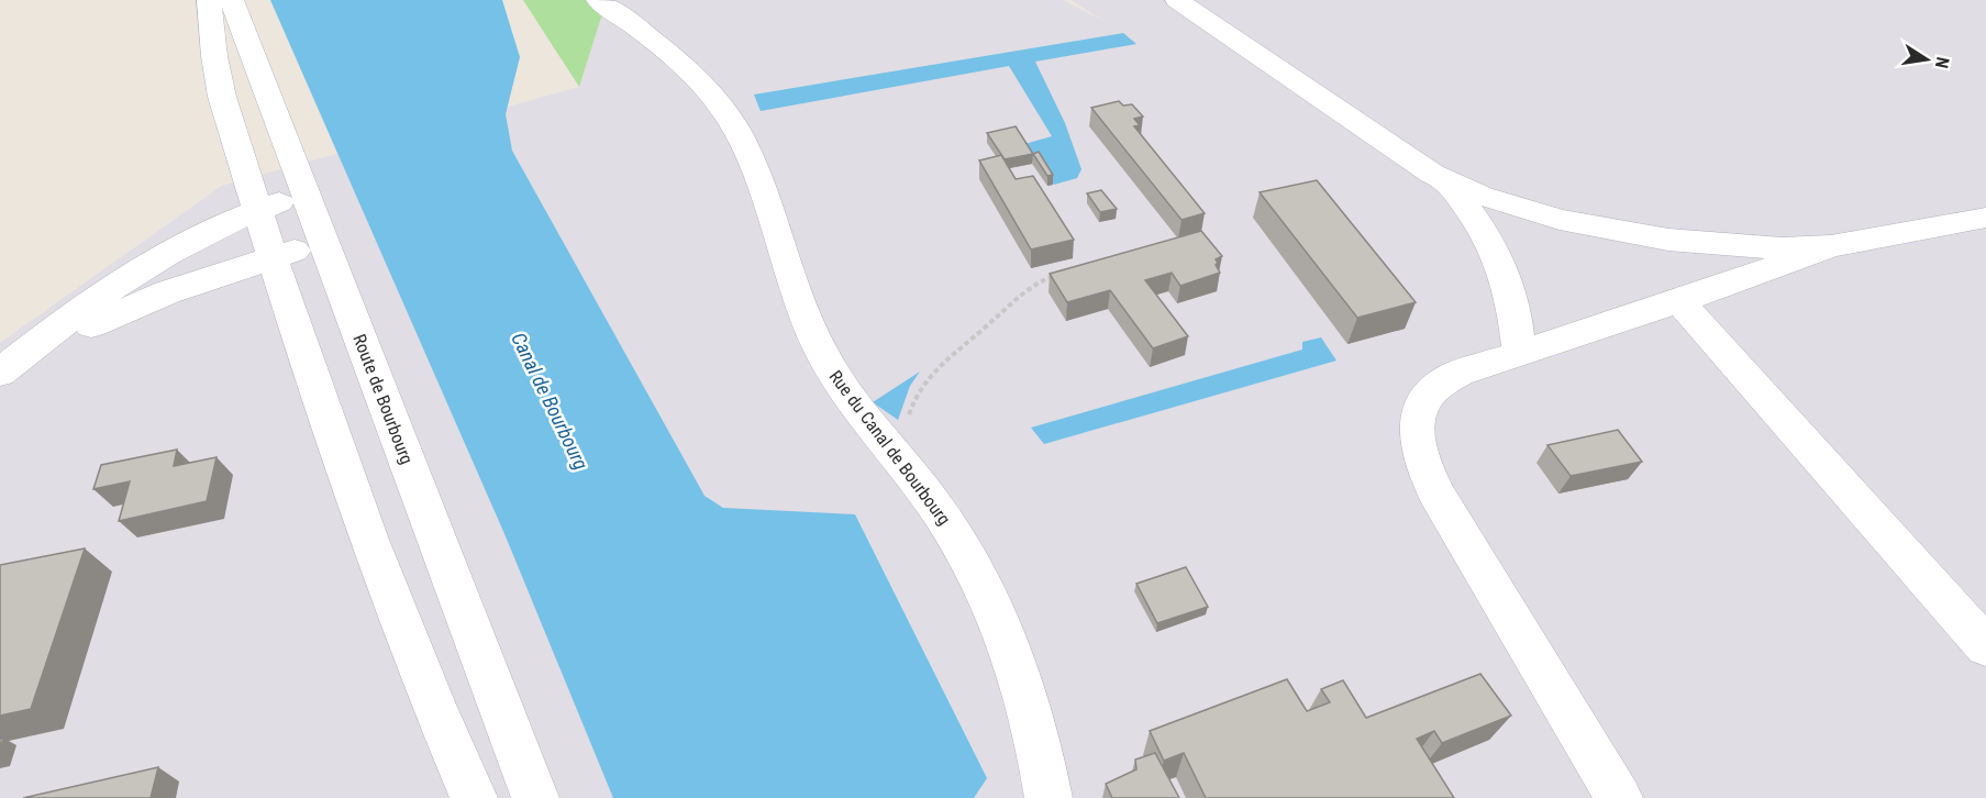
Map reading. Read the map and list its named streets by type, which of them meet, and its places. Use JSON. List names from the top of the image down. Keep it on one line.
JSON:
{"streets":{"street":["Route de Bourbourg","Rue du Canal de Bourbourg"]},"water":["Canal de Bourbourg"],"north":"right"}
